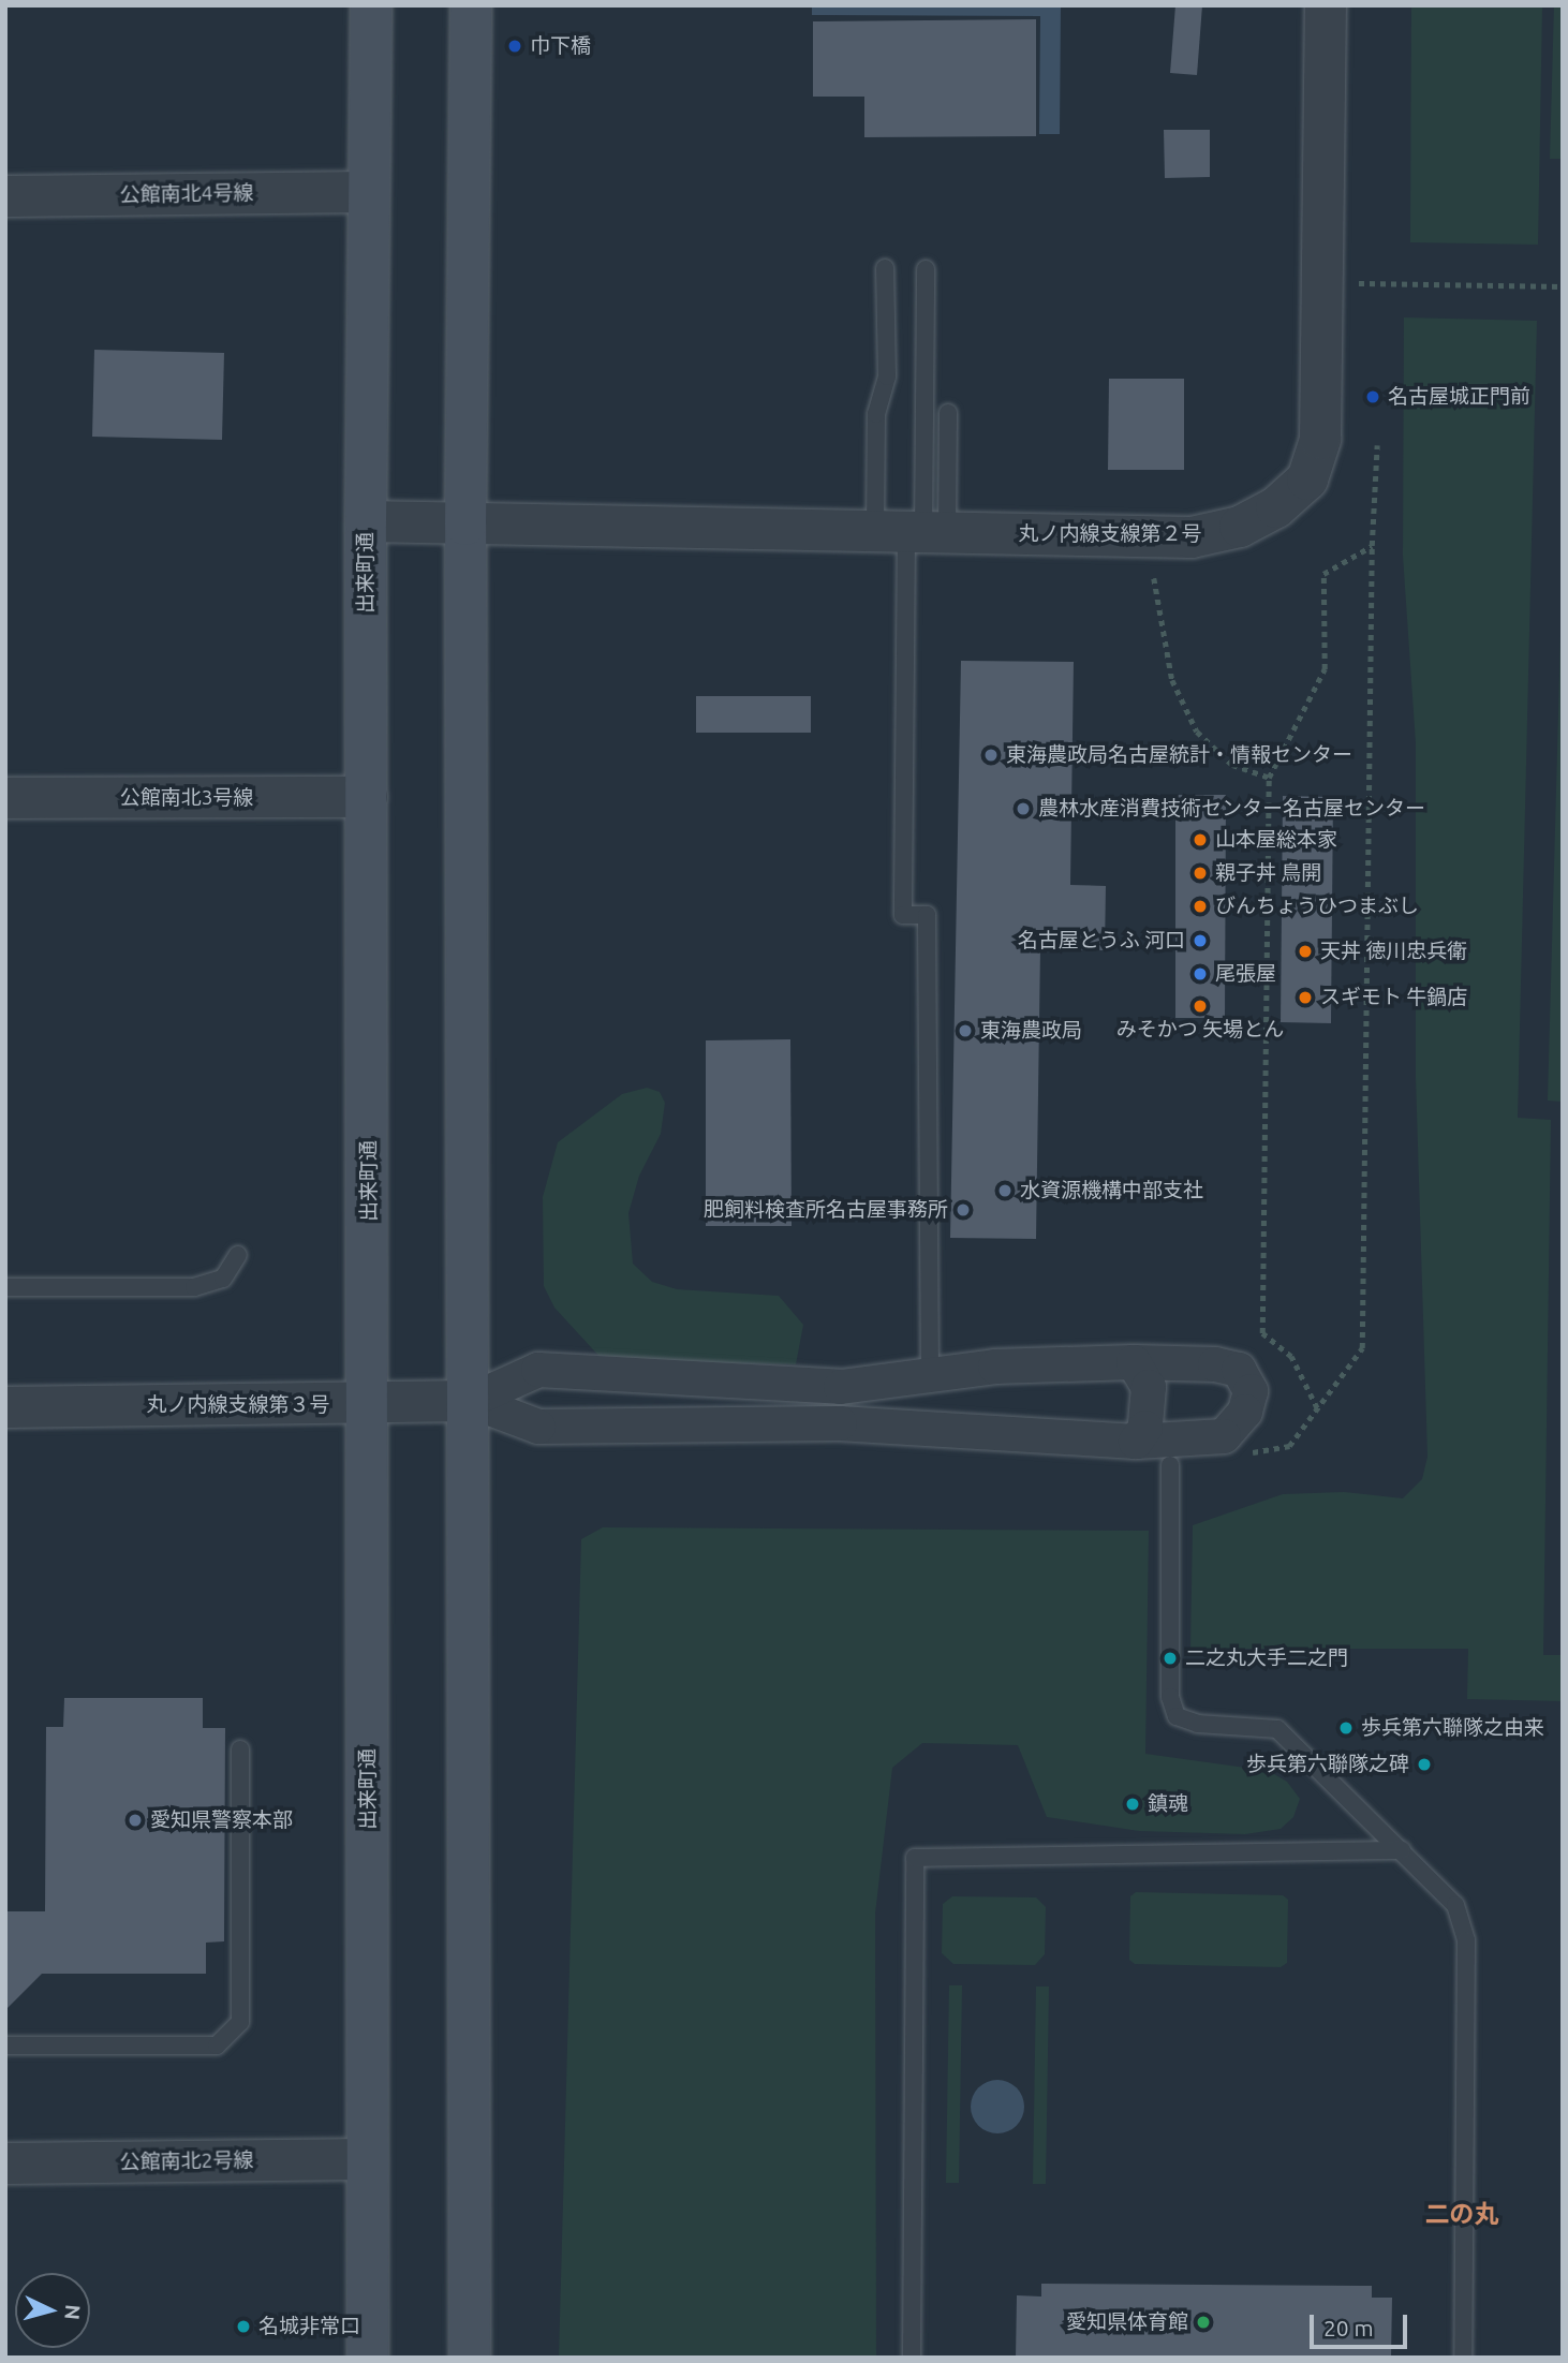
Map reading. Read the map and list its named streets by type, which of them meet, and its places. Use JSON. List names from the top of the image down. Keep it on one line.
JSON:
{"streets":{"main road":["出来町通"],"street":["公館南北4号線","丸ノ内線支線第２号","公館南北3号線","丸ノ内線支線第３号","公館南北2号線"]},"crossings":[["公館南北4号線","出来町通"],["丸ノ内線支線第２号","出来町通"],["出来町通","公館南北3号線"],["出来町通","丸ノ内線支線第３号"],["出来町通","公館南北2号線"]],"districts":["二の丸"],"places":["巾下橋","名古屋城正門前","東海農政局名古屋統計・情報センター","農林水産消費技術センター名古屋センター","山本屋総本家","親子丼 鳥開","びんちょうひつまぶし","名古屋とうふ 河口","天丼 徳川忠兵衛","尾張屋","スギモト 牛鍋店","みそかつ 矢場とん","東海農政局","水資源機構中部支社","肥飼料検査所名古屋事務所","二之丸大手二之門","歩兵第六聯隊之由来","歩兵第六聯隊之碑","鎮魂","愛知県警察本部","愛知県体育館","名城非常口"],"scale_bar":"20 m","north":"right"}
